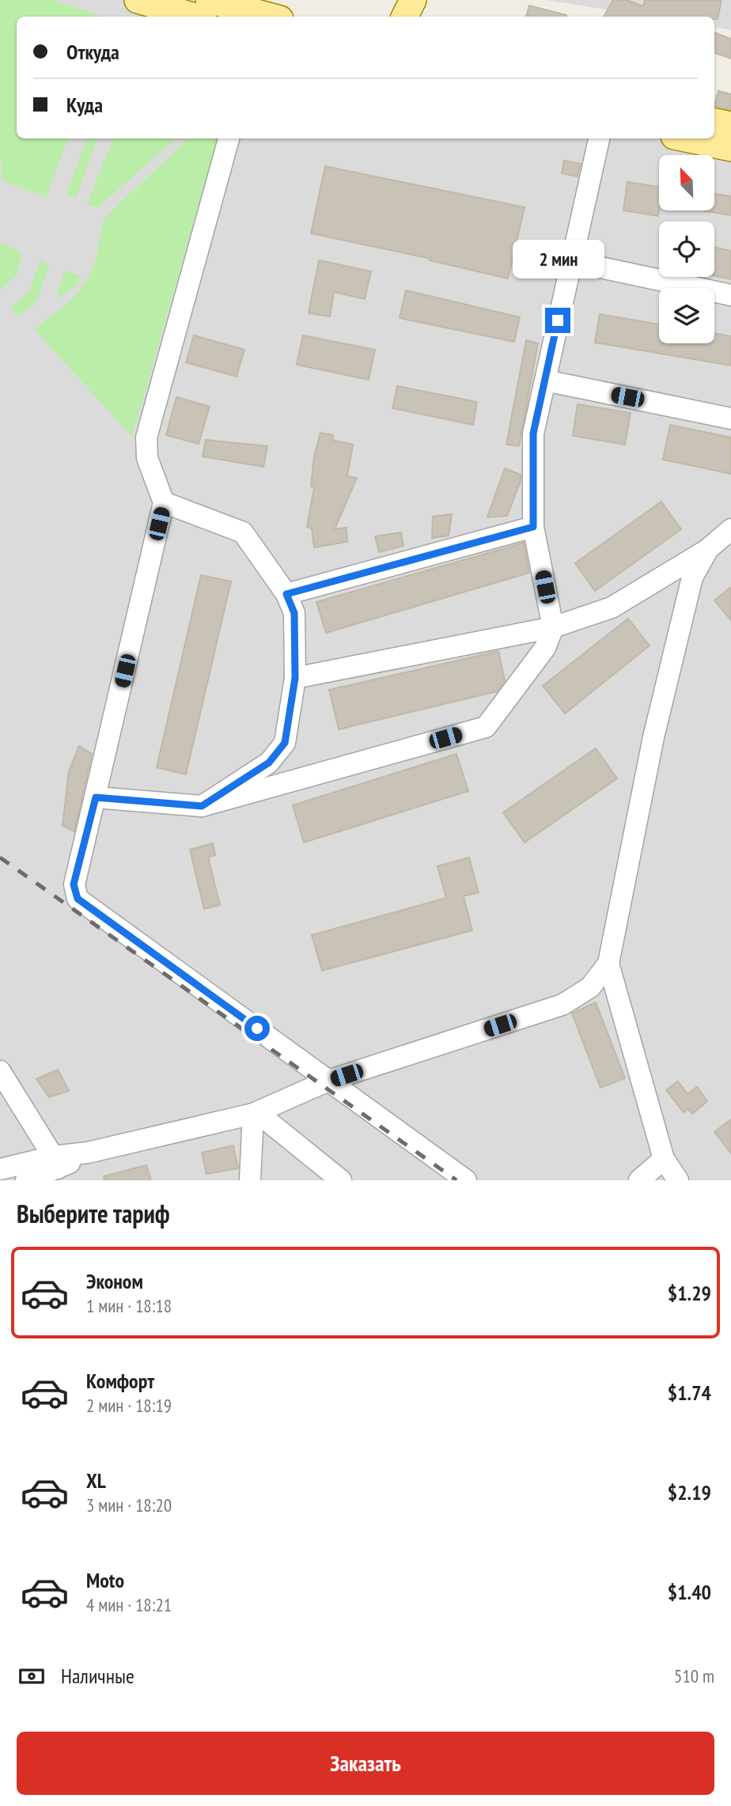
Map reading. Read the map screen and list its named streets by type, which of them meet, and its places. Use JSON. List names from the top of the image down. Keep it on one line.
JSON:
{"north":"top left","page":{"banner":["Откуда","Куда"],"bubble":"2 мин","heading":"Выберите тариф","list":[{"name":"Эконом","note":"1 мин · 18:18","value":"$1.29"},{"name":"Комфорт","note":"2 мин · 18:19","value":"$1.74"},{"name":"XL","note":"3 мин · 18:20","value":"$2.19"},{"name":"Moto","note":"4 мин · 18:21","value":"$1.40"}],"pay":["Наличные","510 m"],"buttons":"Заказать"}}
